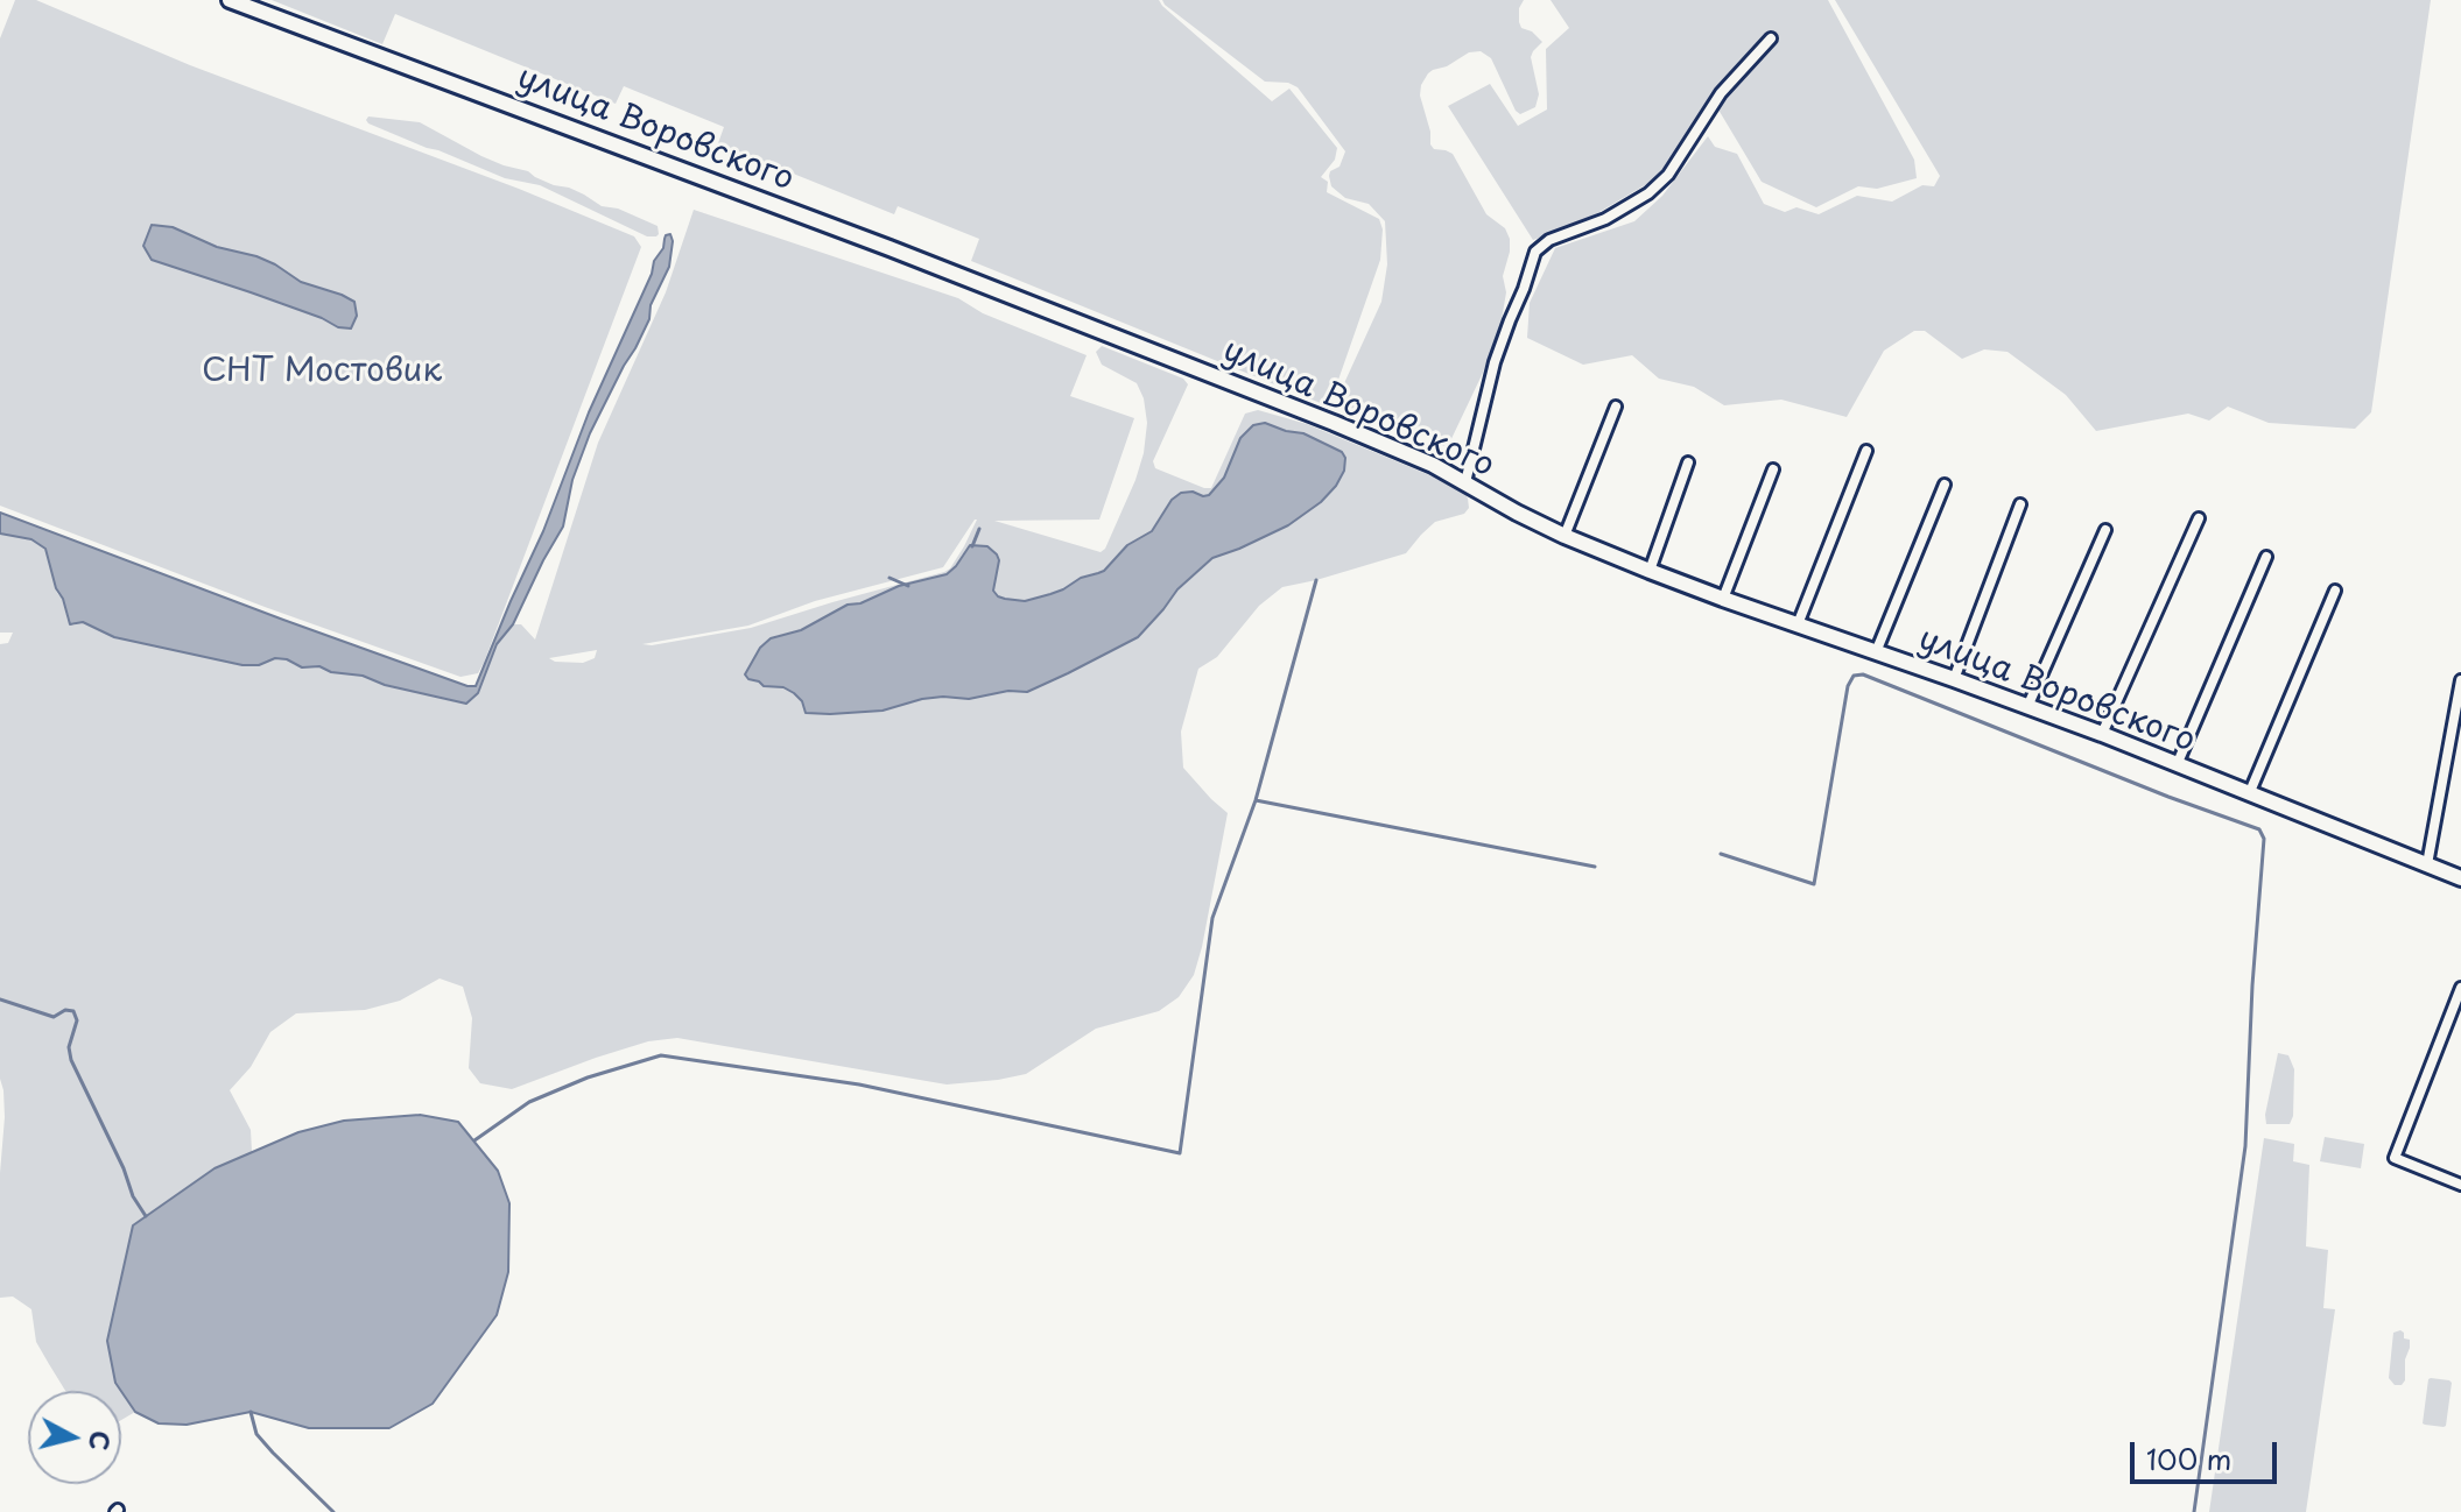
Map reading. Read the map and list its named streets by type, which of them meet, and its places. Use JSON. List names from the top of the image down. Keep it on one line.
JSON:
{"streets":{"main road":["улица Воровского"]},"parks":["СНТ Мостовик"],"scale_bar":"100 m","north":"right"}
